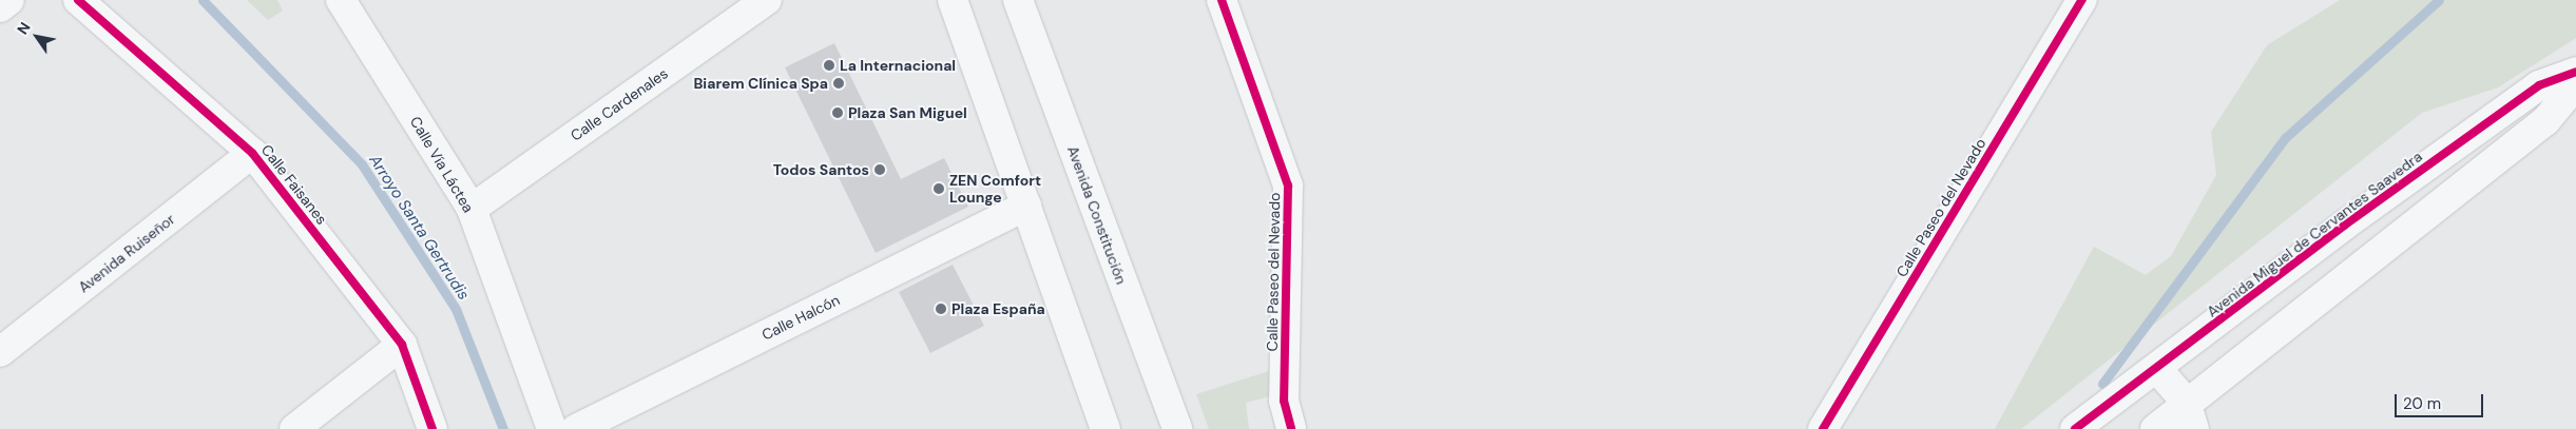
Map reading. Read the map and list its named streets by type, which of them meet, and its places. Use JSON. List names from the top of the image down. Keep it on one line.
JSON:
{"streets":{"street":["Calle Cardenales","Calle Vía Láctea","Calle Faisanes","Calle Paseo del Nevado","Avenida Constitución","Avenida Miguel de Cervantes Saavedra","Avenida Ruiseñor","Calle Halcón"]},"crossings":[["Calle Cardenales","Calle Vía Láctea"],["Calle Faisanes","Avenida Ruiseñor"]],"water":["Arroyo Santa Gertrudis"],"places":["La Internacional","Biarem Clínica Spa","Plaza San Miguel","Todos Santos","ZEN Comfort Lounge","Plaza España"],"scale_bar":"20 m","north":"top left"}
